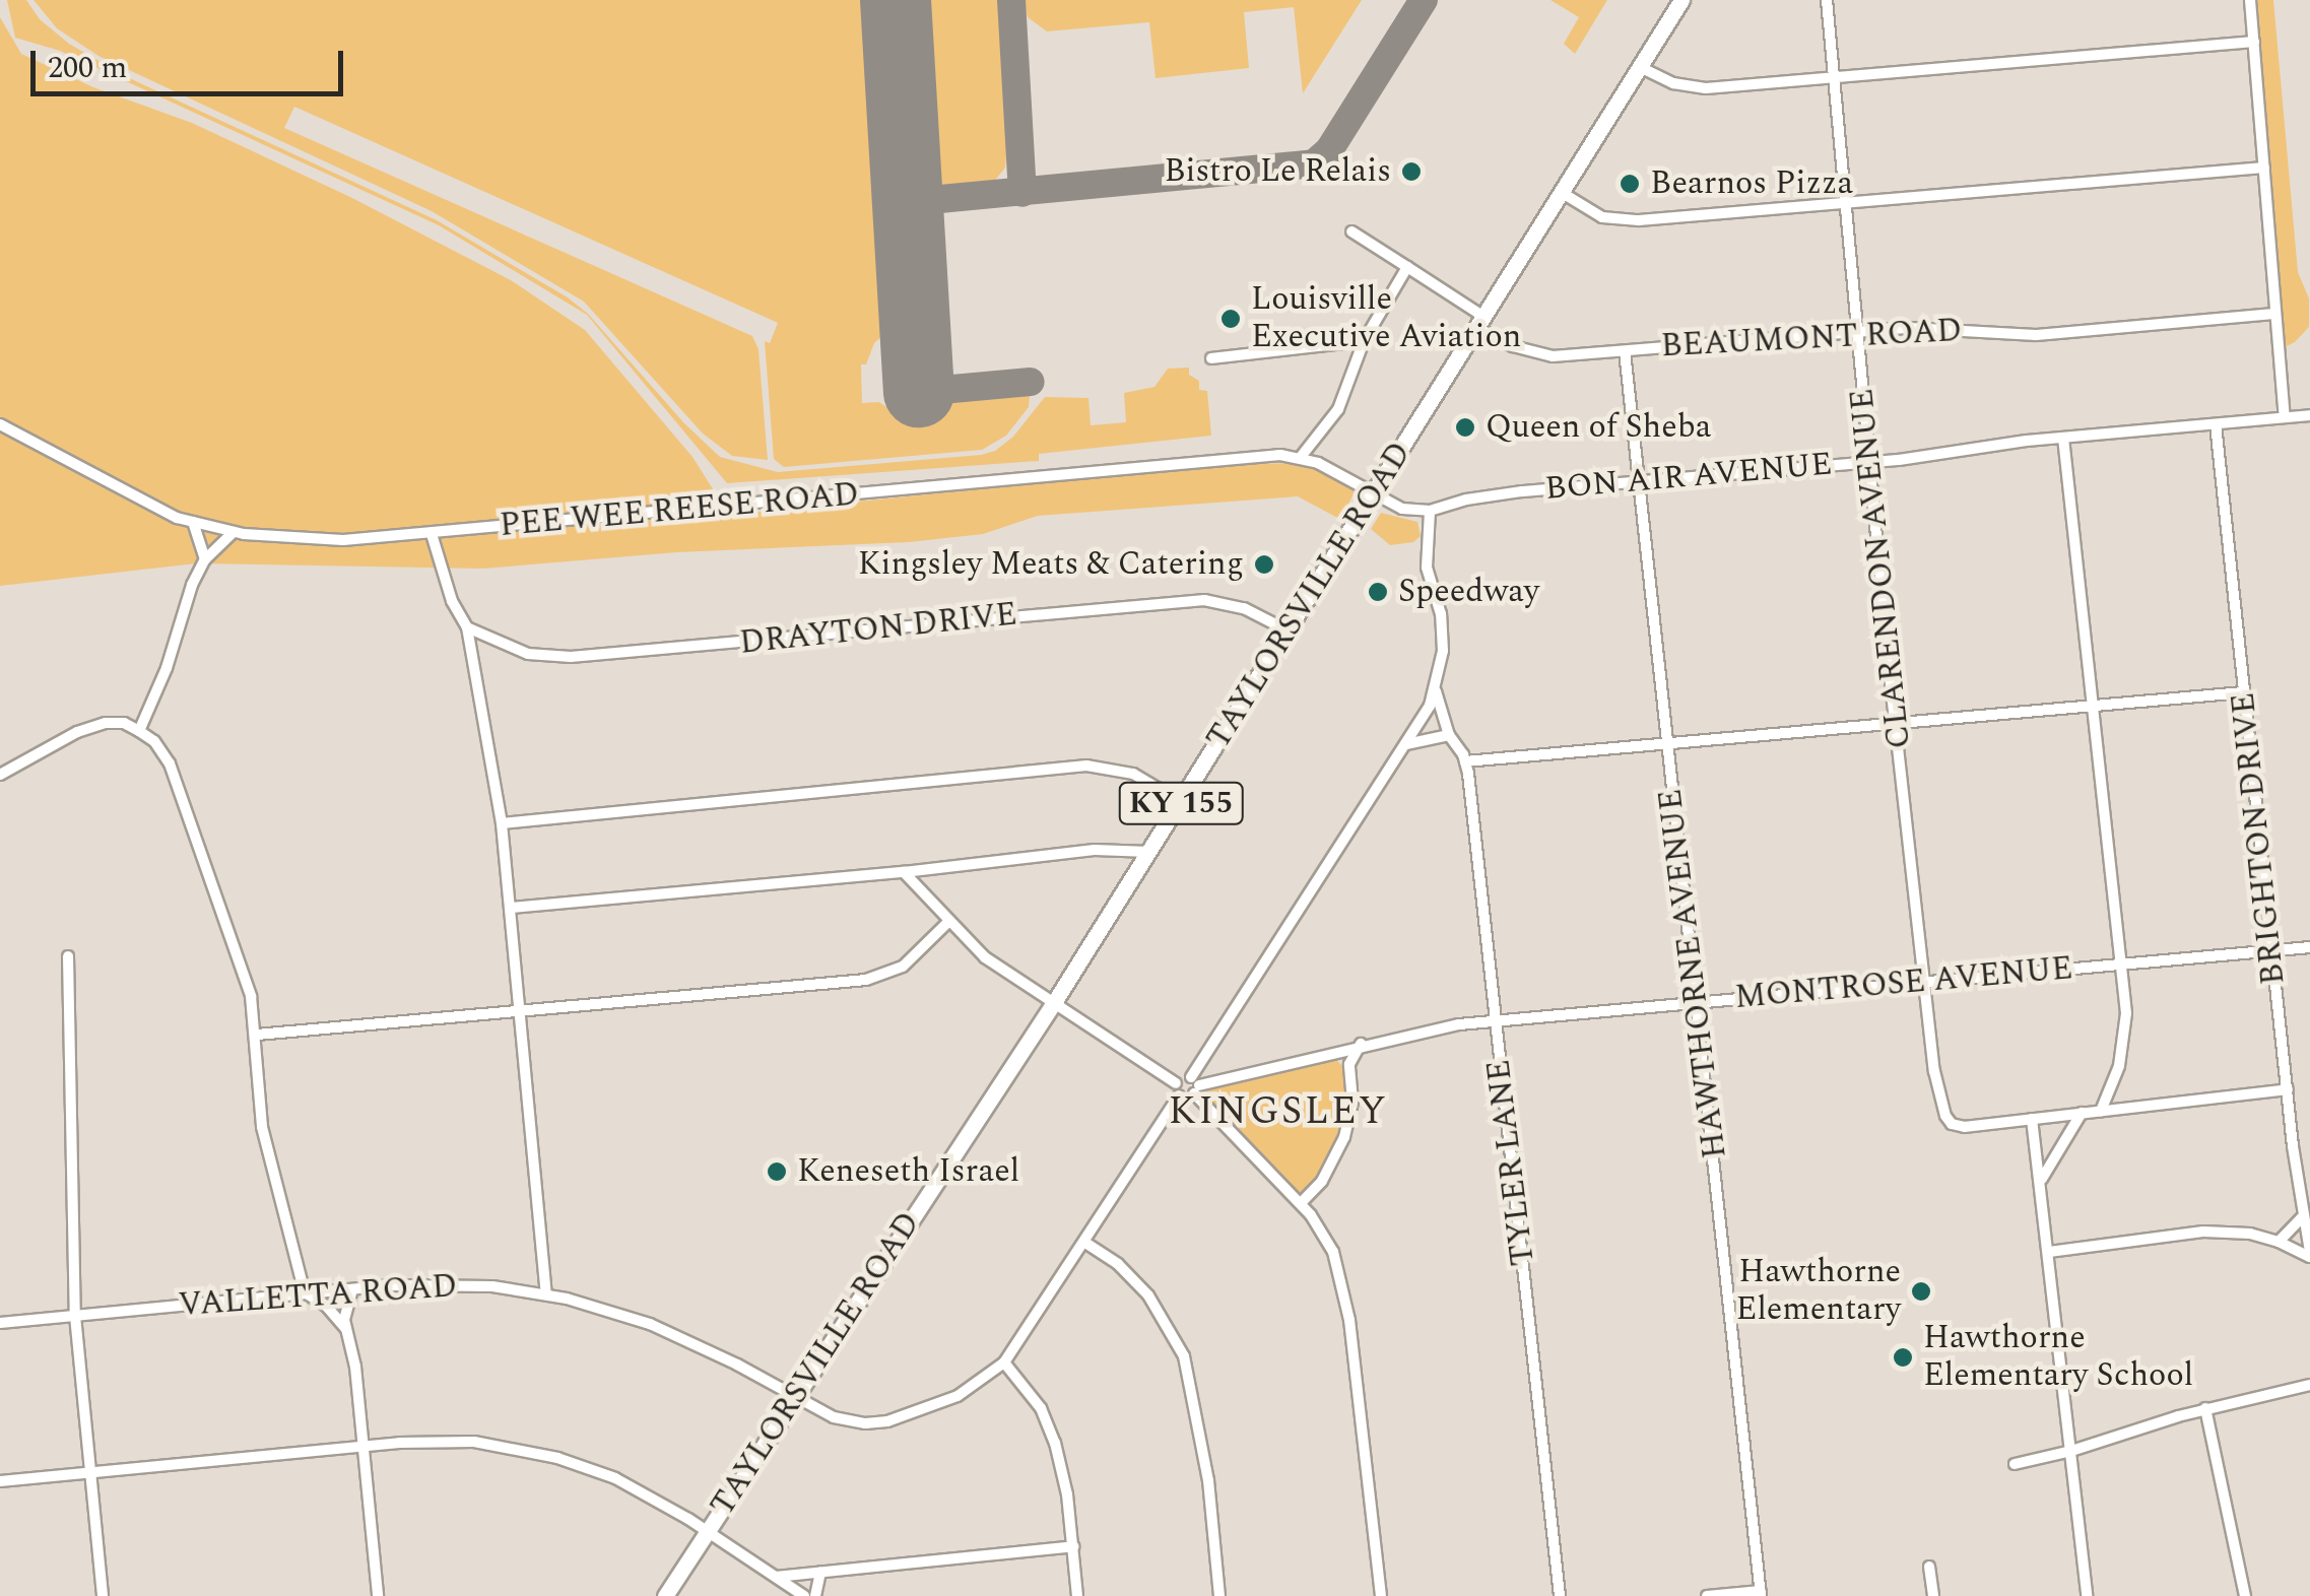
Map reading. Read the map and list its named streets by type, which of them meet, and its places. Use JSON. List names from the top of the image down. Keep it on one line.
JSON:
{"streets":{"main road":["TAYLORSVILLE ROAD","KY 155"],"street":["BEAUMONT ROAD","BON AIR AVENUE","PEE WEE REESE ROAD","CLARENDON AVENUE","DRAYTON DRIVE","BRIGHTON DRIVE","HAWTHORNE AVENUE","MONTROSE AVENUE","TYLER LANE","VALLETTA ROAD"]},"crossings":[["BEAUMONT ROAD","CLARENDON AVENUE"],["BEAUMONT ROAD","TAYLORSVILLE ROAD"],["BEAUMONT ROAD","HAWTHORNE AVENUE"],["BON AIR AVENUE","CLARENDON AVENUE"],["BON AIR AVENUE","BRIGHTON DRIVE"],["BON AIR AVENUE","HAWTHORNE AVENUE"],["PEE WEE REESE ROAD","TAYLORSVILLE ROAD"],["CLARENDON AVENUE","MONTROSE AVENUE"],["TAYLORSVILLE ROAD","DRAYTON DRIVE"],["TAYLORSVILLE ROAD","VALLETTA ROAD"],["BRIGHTON DRIVE","MONTROSE AVENUE"],["HAWTHORNE AVENUE","MONTROSE AVENUE"],["MONTROSE AVENUE","TYLER LANE"]],"districts":["KINGSLEY"],"places":["Bistro Le Relais","Bearnos Pizza","Louisville Executive Aviation","Queen of Sheba","Kingsley Meats & Catering","Speedway","Keneseth Israel","Hawthorne Elementary","Hawthorne Elementary School"],"scale_bar":"200 m"}
